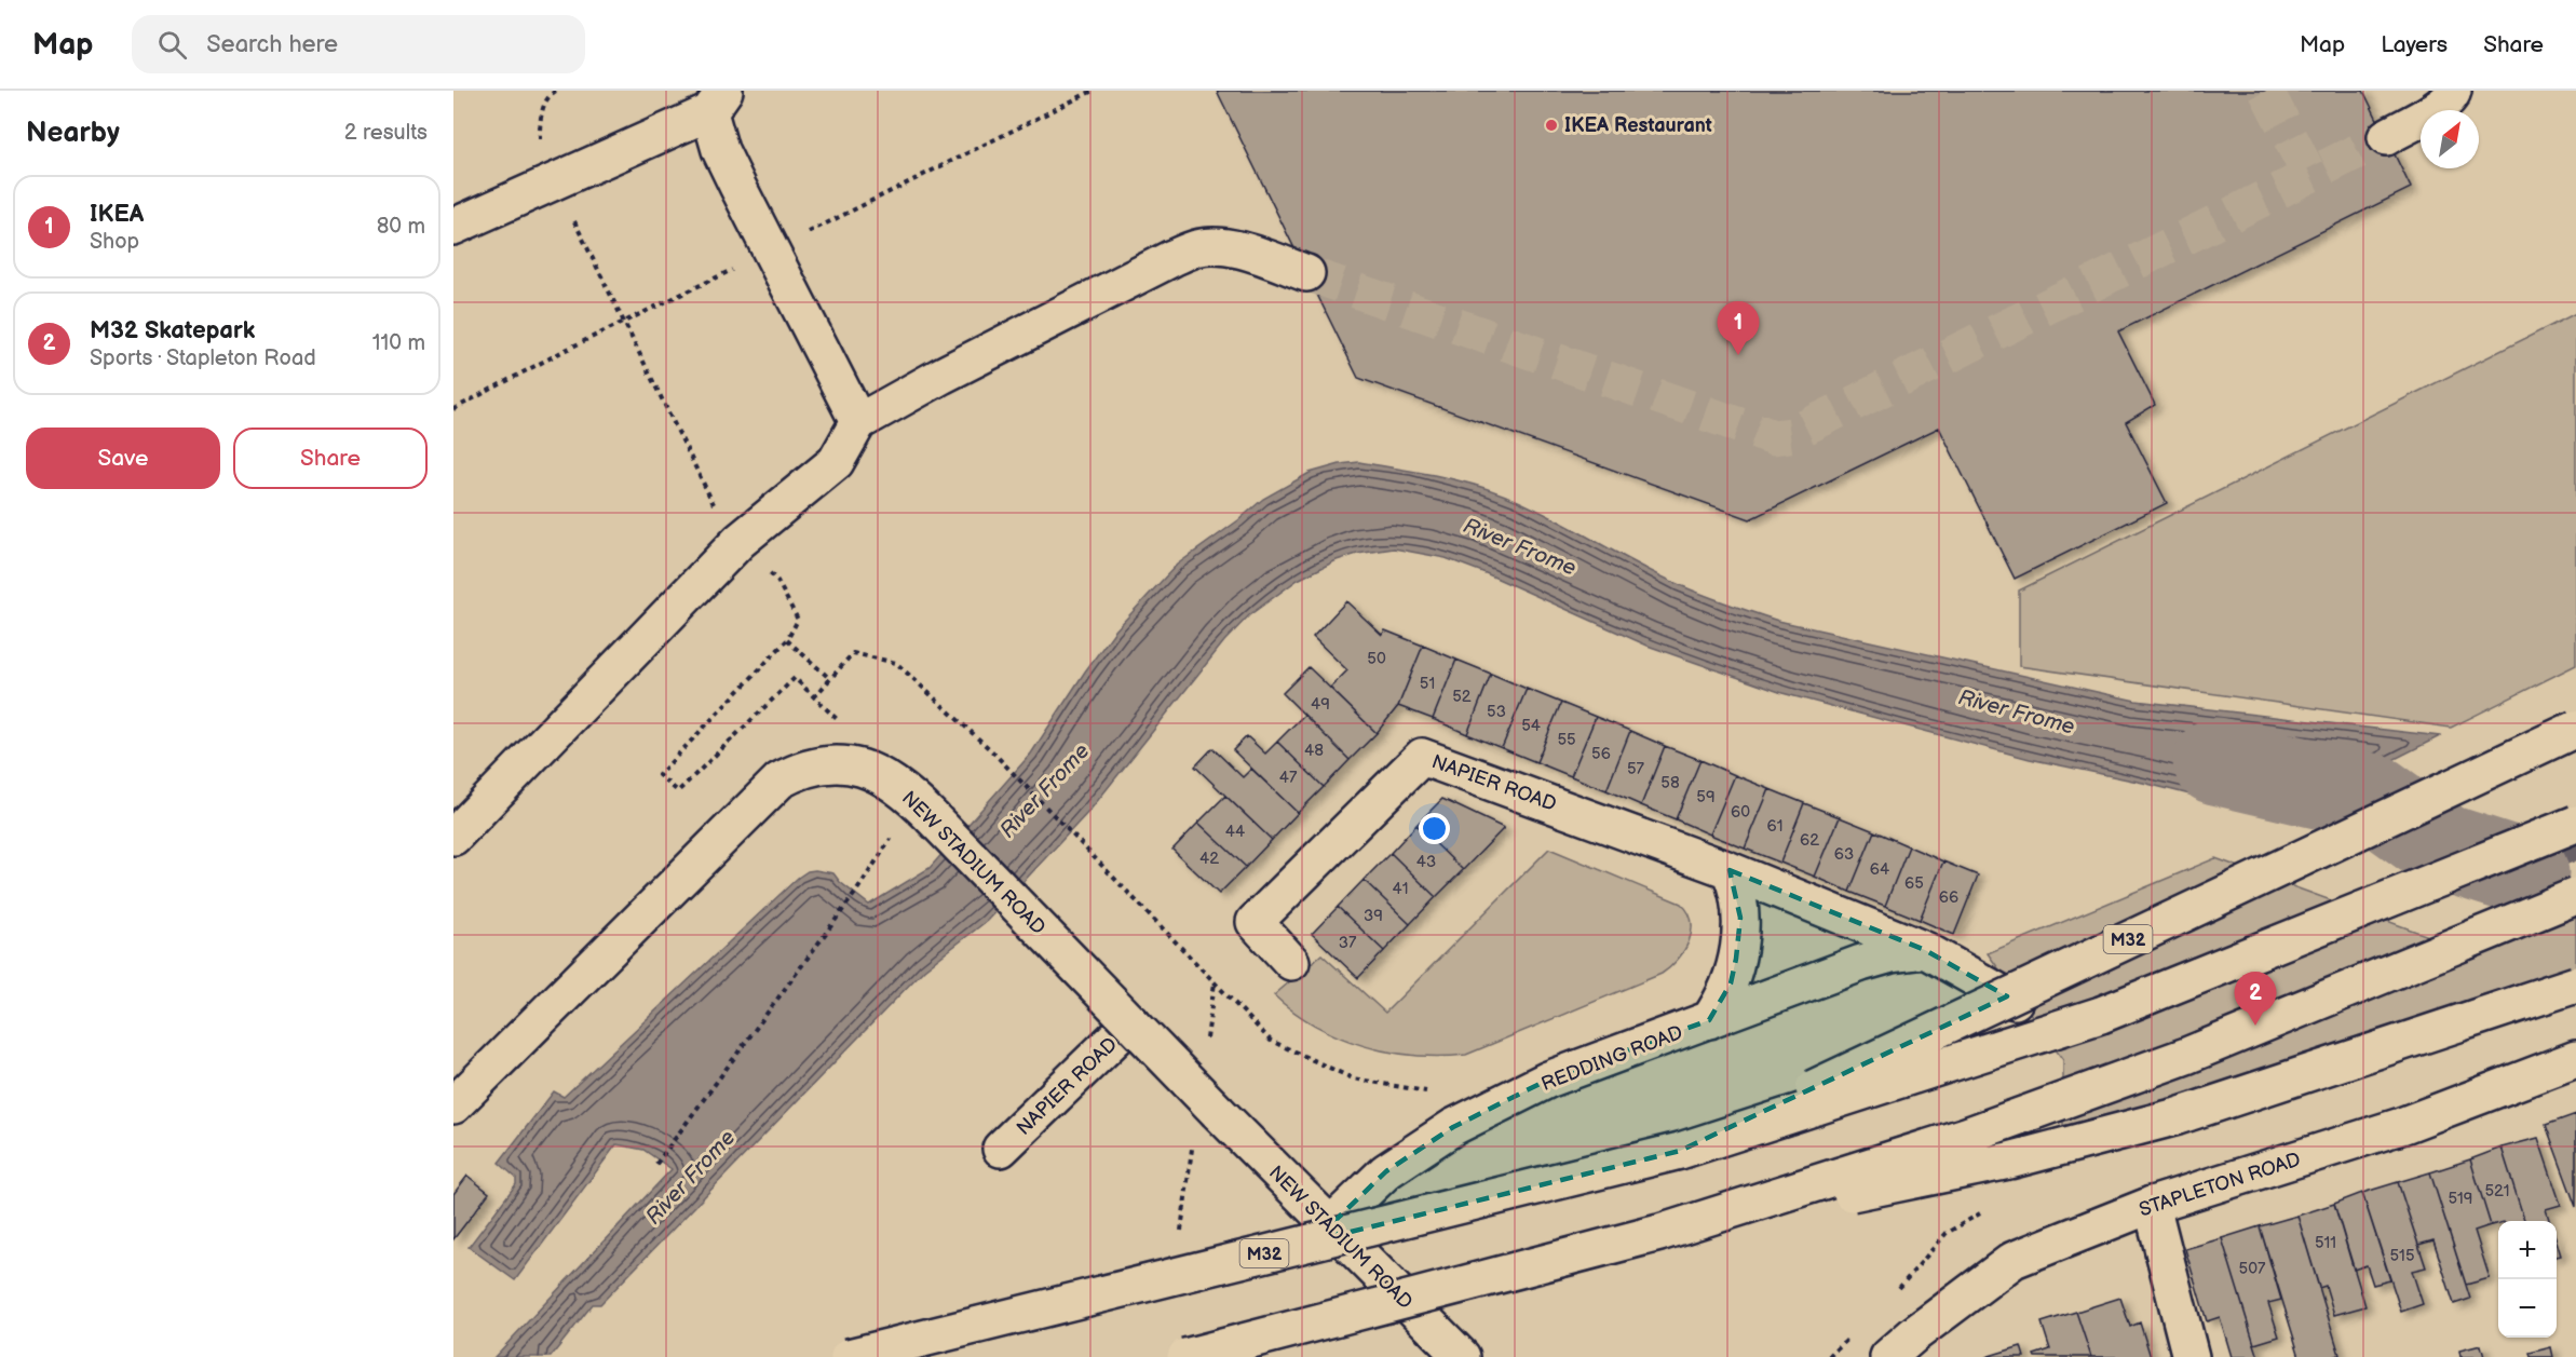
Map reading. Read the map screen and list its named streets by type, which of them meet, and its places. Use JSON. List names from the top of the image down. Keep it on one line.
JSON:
{"streets":{"main road":["NAPIER ROAD","NEW STADIUM ROAD","M32","REDDING ROAD","STAPLETON ROAD"]},"crossings":[["NAPIER ROAD","NEW STADIUM ROAD"],["NAPIER ROAD","REDDING ROAD"],["NEW STADIUM ROAD","REDDING ROAD"]],"water":["River Frome"],"places":["IKEA Restaurant"],"house_numbers":["50","51","52","49","53","54","55","48","56","57","47","58","59","60","61","44","62","63","42","43","64","65","41","66","39","37","521","519","511","515","507"],"north":"top right","page":{"header":"Map","search":"Search here","nav":["Map","Layers","Share"],"heading":["Nearby","2 results"],"list":[{"mark":"1","name":"IKEA","note":"Shop","value":"80 m"},{"mark":"2","name":"M32 Skatepark","note":"Sports · Stapleton Road","value":"110 m"}],"pins":["1","2"],"buttons":["Save","Share"],"map_buttons":["+","−"]}}
